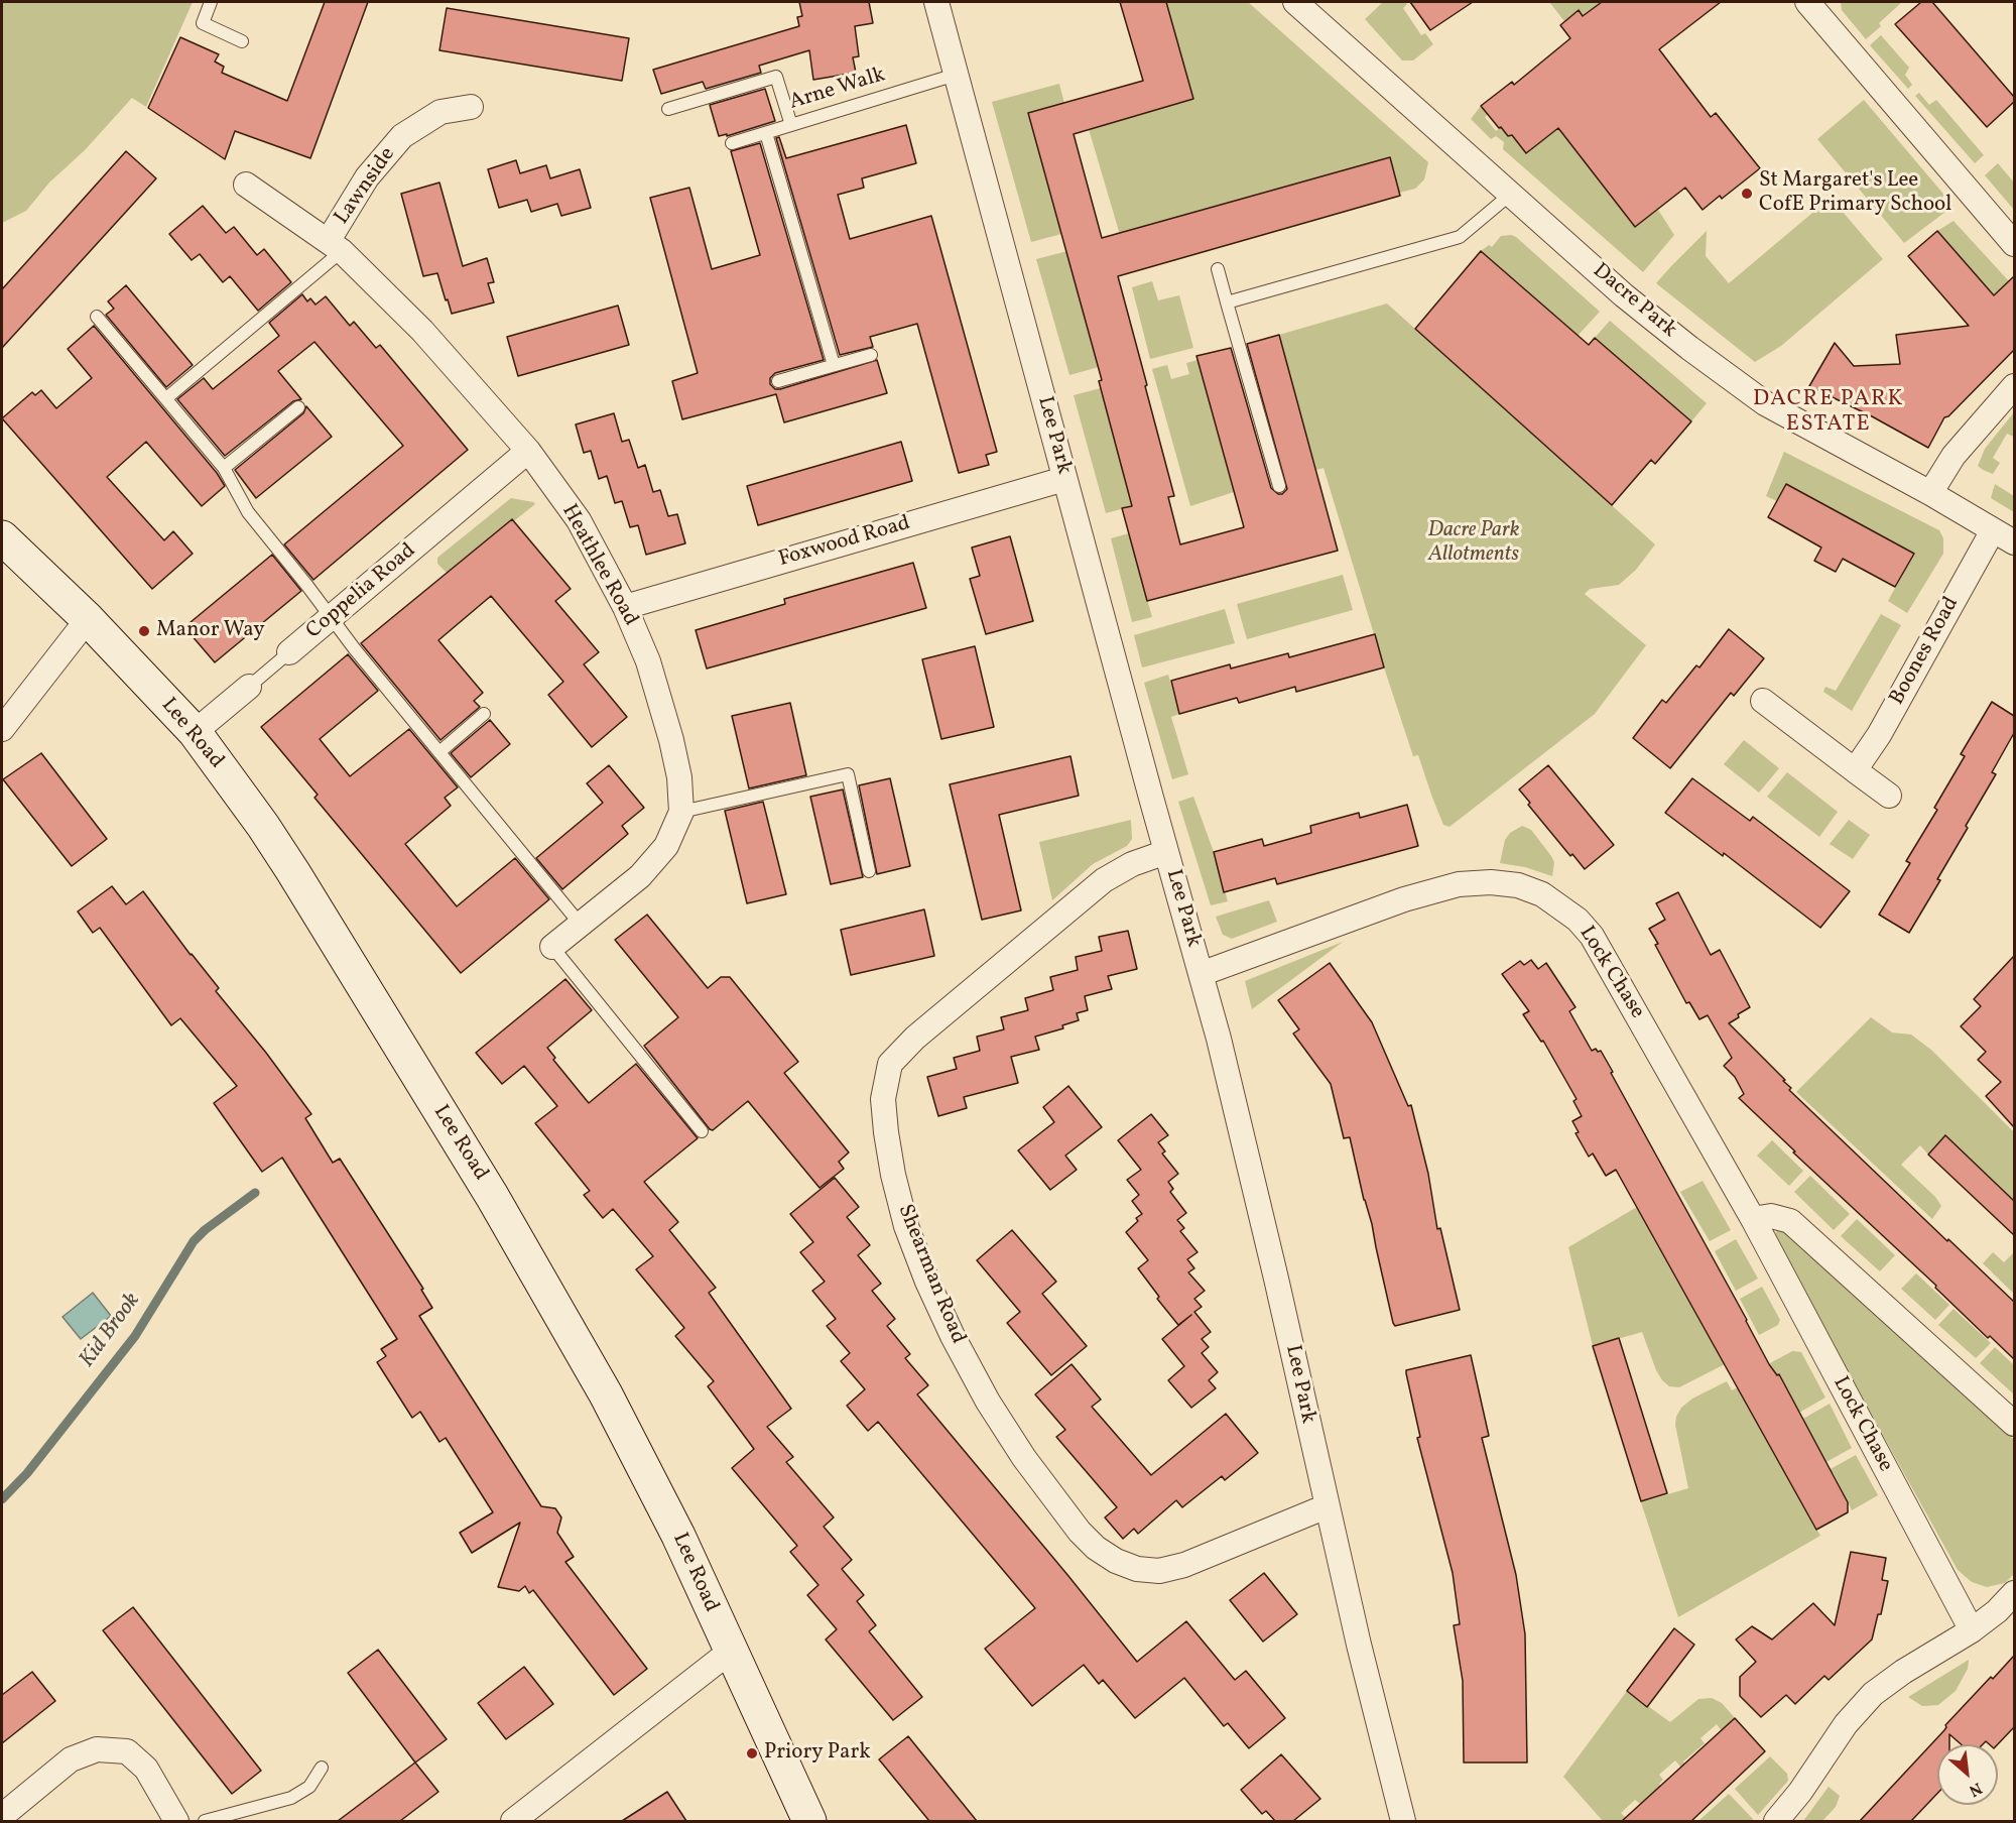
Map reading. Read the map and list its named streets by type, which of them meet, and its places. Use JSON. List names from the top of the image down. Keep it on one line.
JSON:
{"streets":{"main road":["Lee Road"],"street":["Lawnside","Dacre Park","Lee Park","Foxwood Road","Heathlee Road","Coppelia Road","Boones Road","Lock Chase","Shearman Road"],"lane":["Arne Walk"]},"crossings":[["Arne Walk","Lee Park"],["Lawnside","Heathlee Road"],["Dacre Park","Boones Road"],["Lee Park","Foxwood Road"],["Lee Park","Lock Chase"],["Lee Park","Shearman Road"],["Foxwood Road","Heathlee Road"],["Heathlee Road","Coppelia Road"],["Coppelia Road","Lee Road"]],"districts":["DACRE PARK ESTATE"],"water":["Kid Brook"],"parks":["Dacre Park Allotments"],"places":["St Margaret's Lee CofE Primary School","Manor Way","Priory Park"],"north":"bottom right"}
